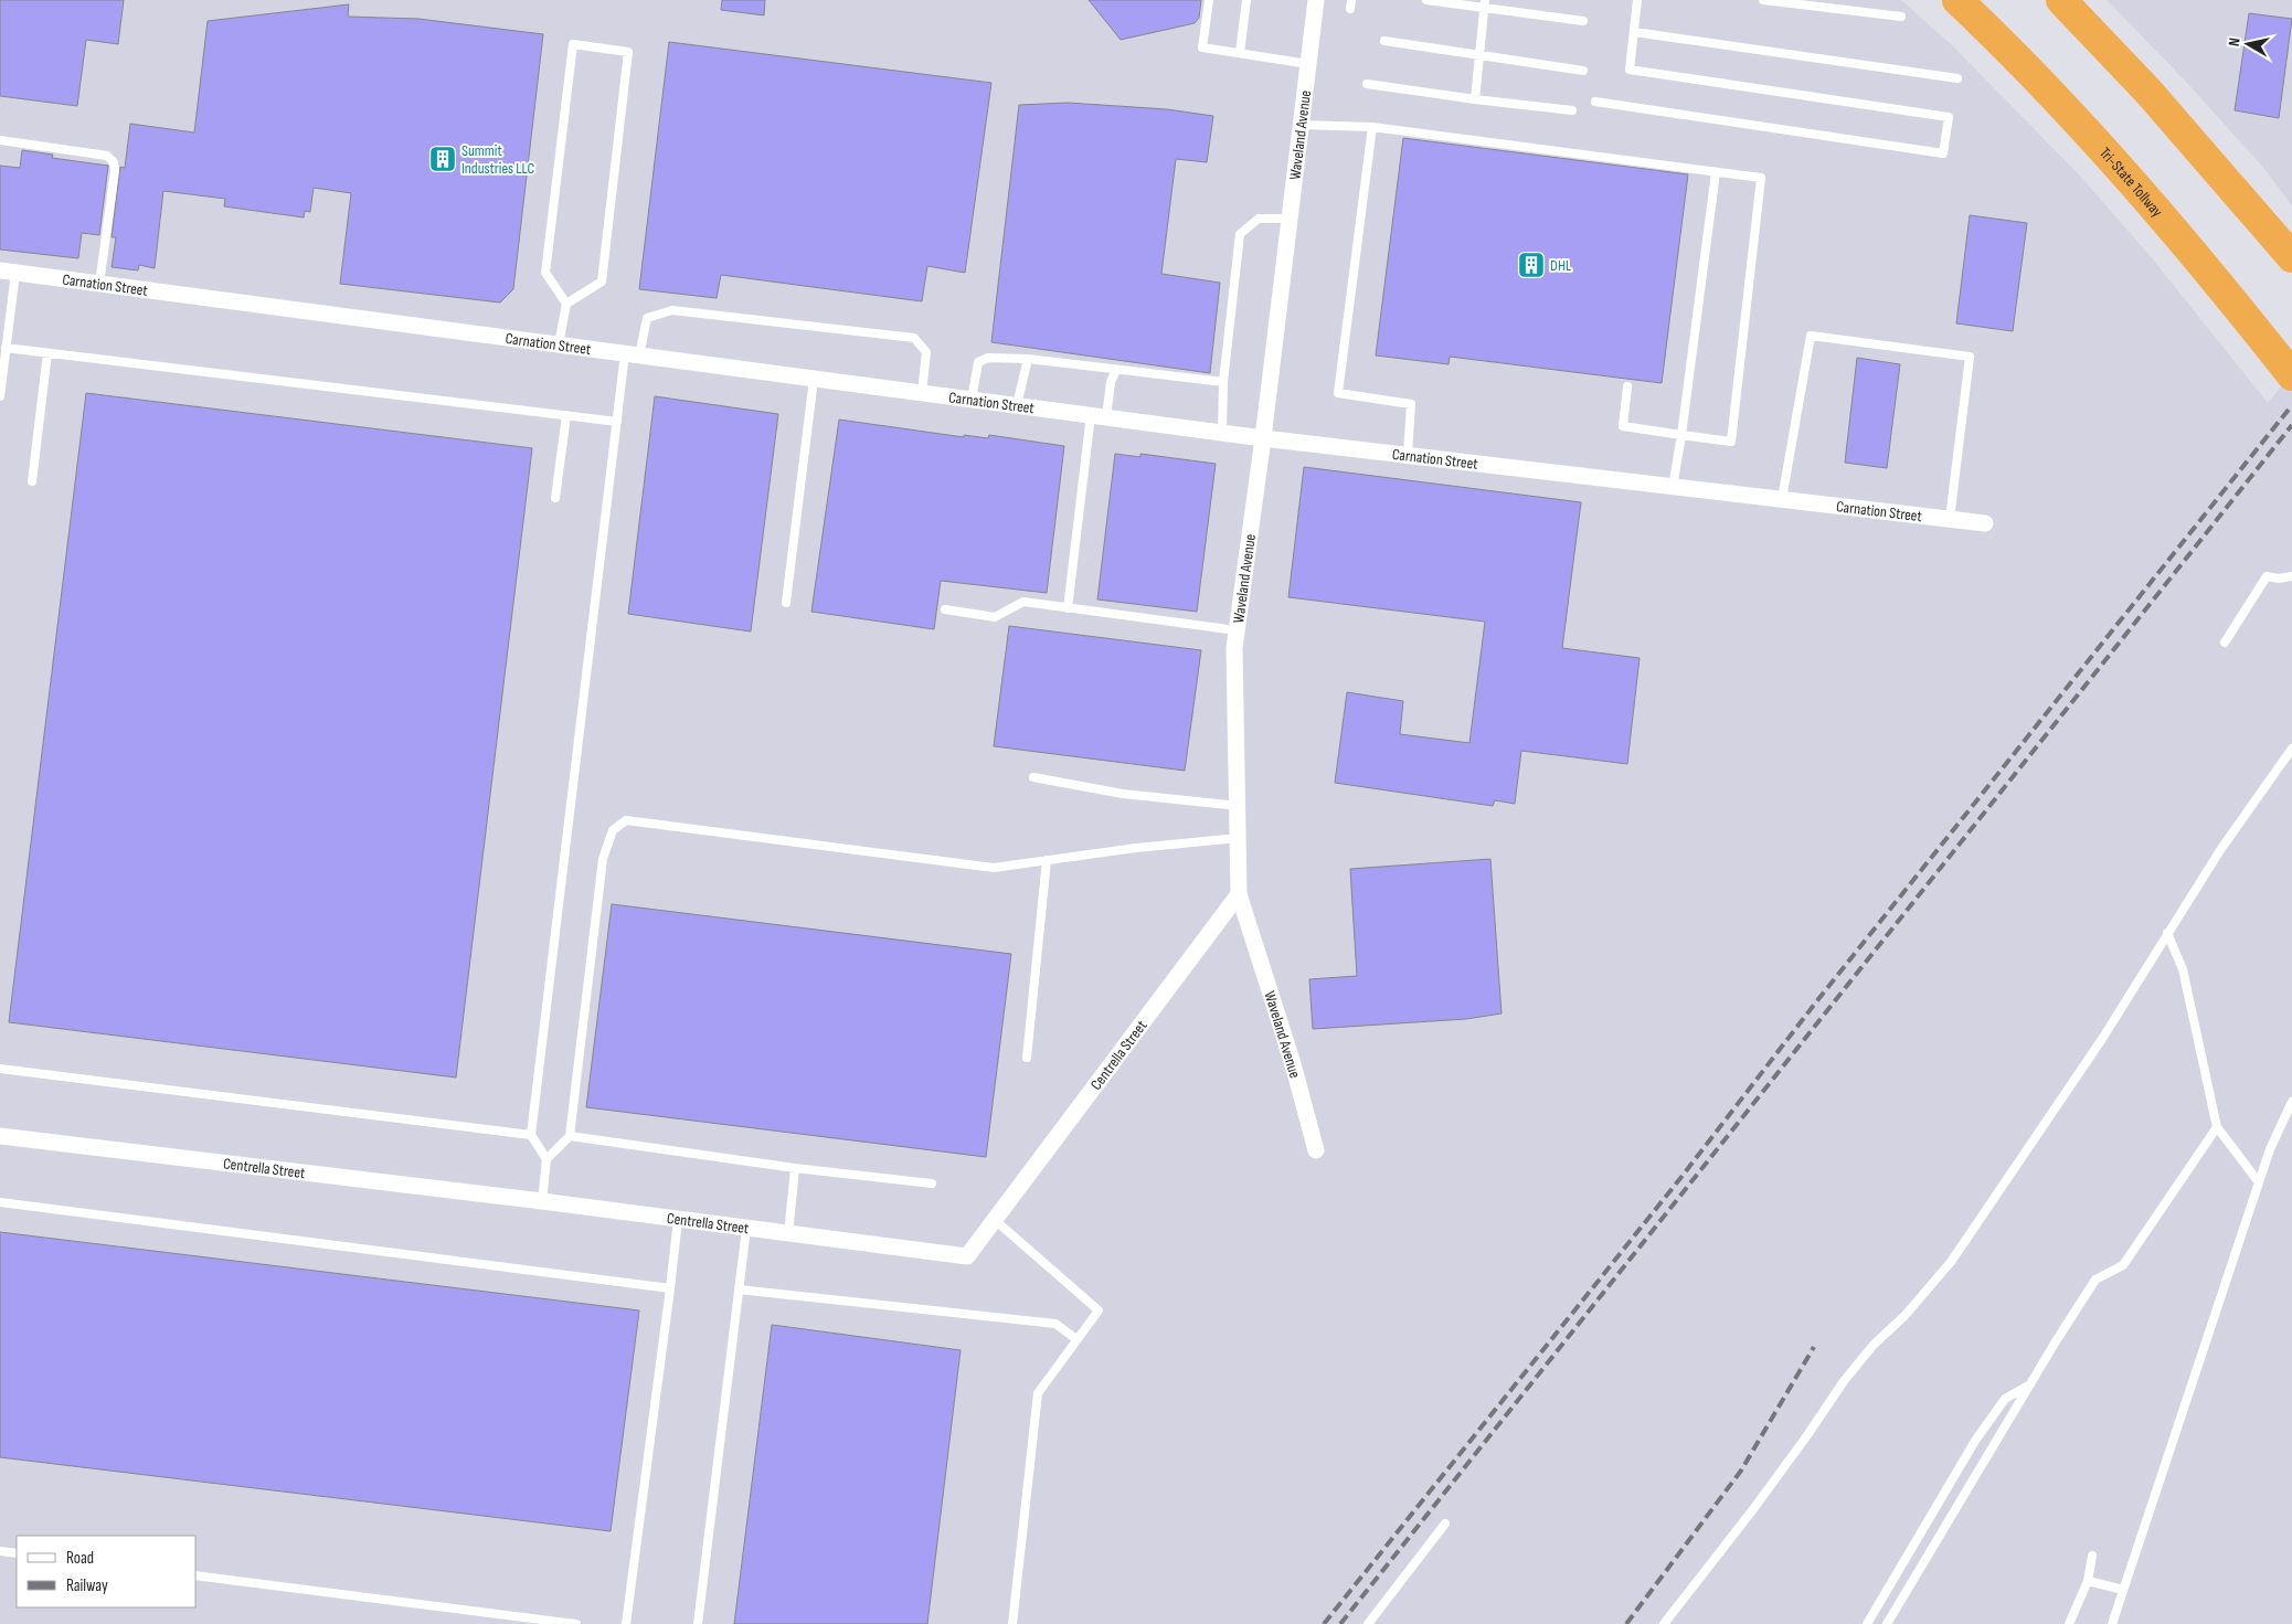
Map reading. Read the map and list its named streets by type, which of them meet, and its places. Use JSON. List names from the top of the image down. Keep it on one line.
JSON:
{"streets":{"highway":["Tri-State Tollway"],"street":["Waveland Avenue","Carnation Street","Centrella Street"]},"crossings":[["Waveland Avenue","Carnation Street"],["Waveland Avenue","Centrella Street"]],"places":{"building":["Summit Industries LLC","DHL"]},"legend":["Road","Railway"],"north":"left"}
